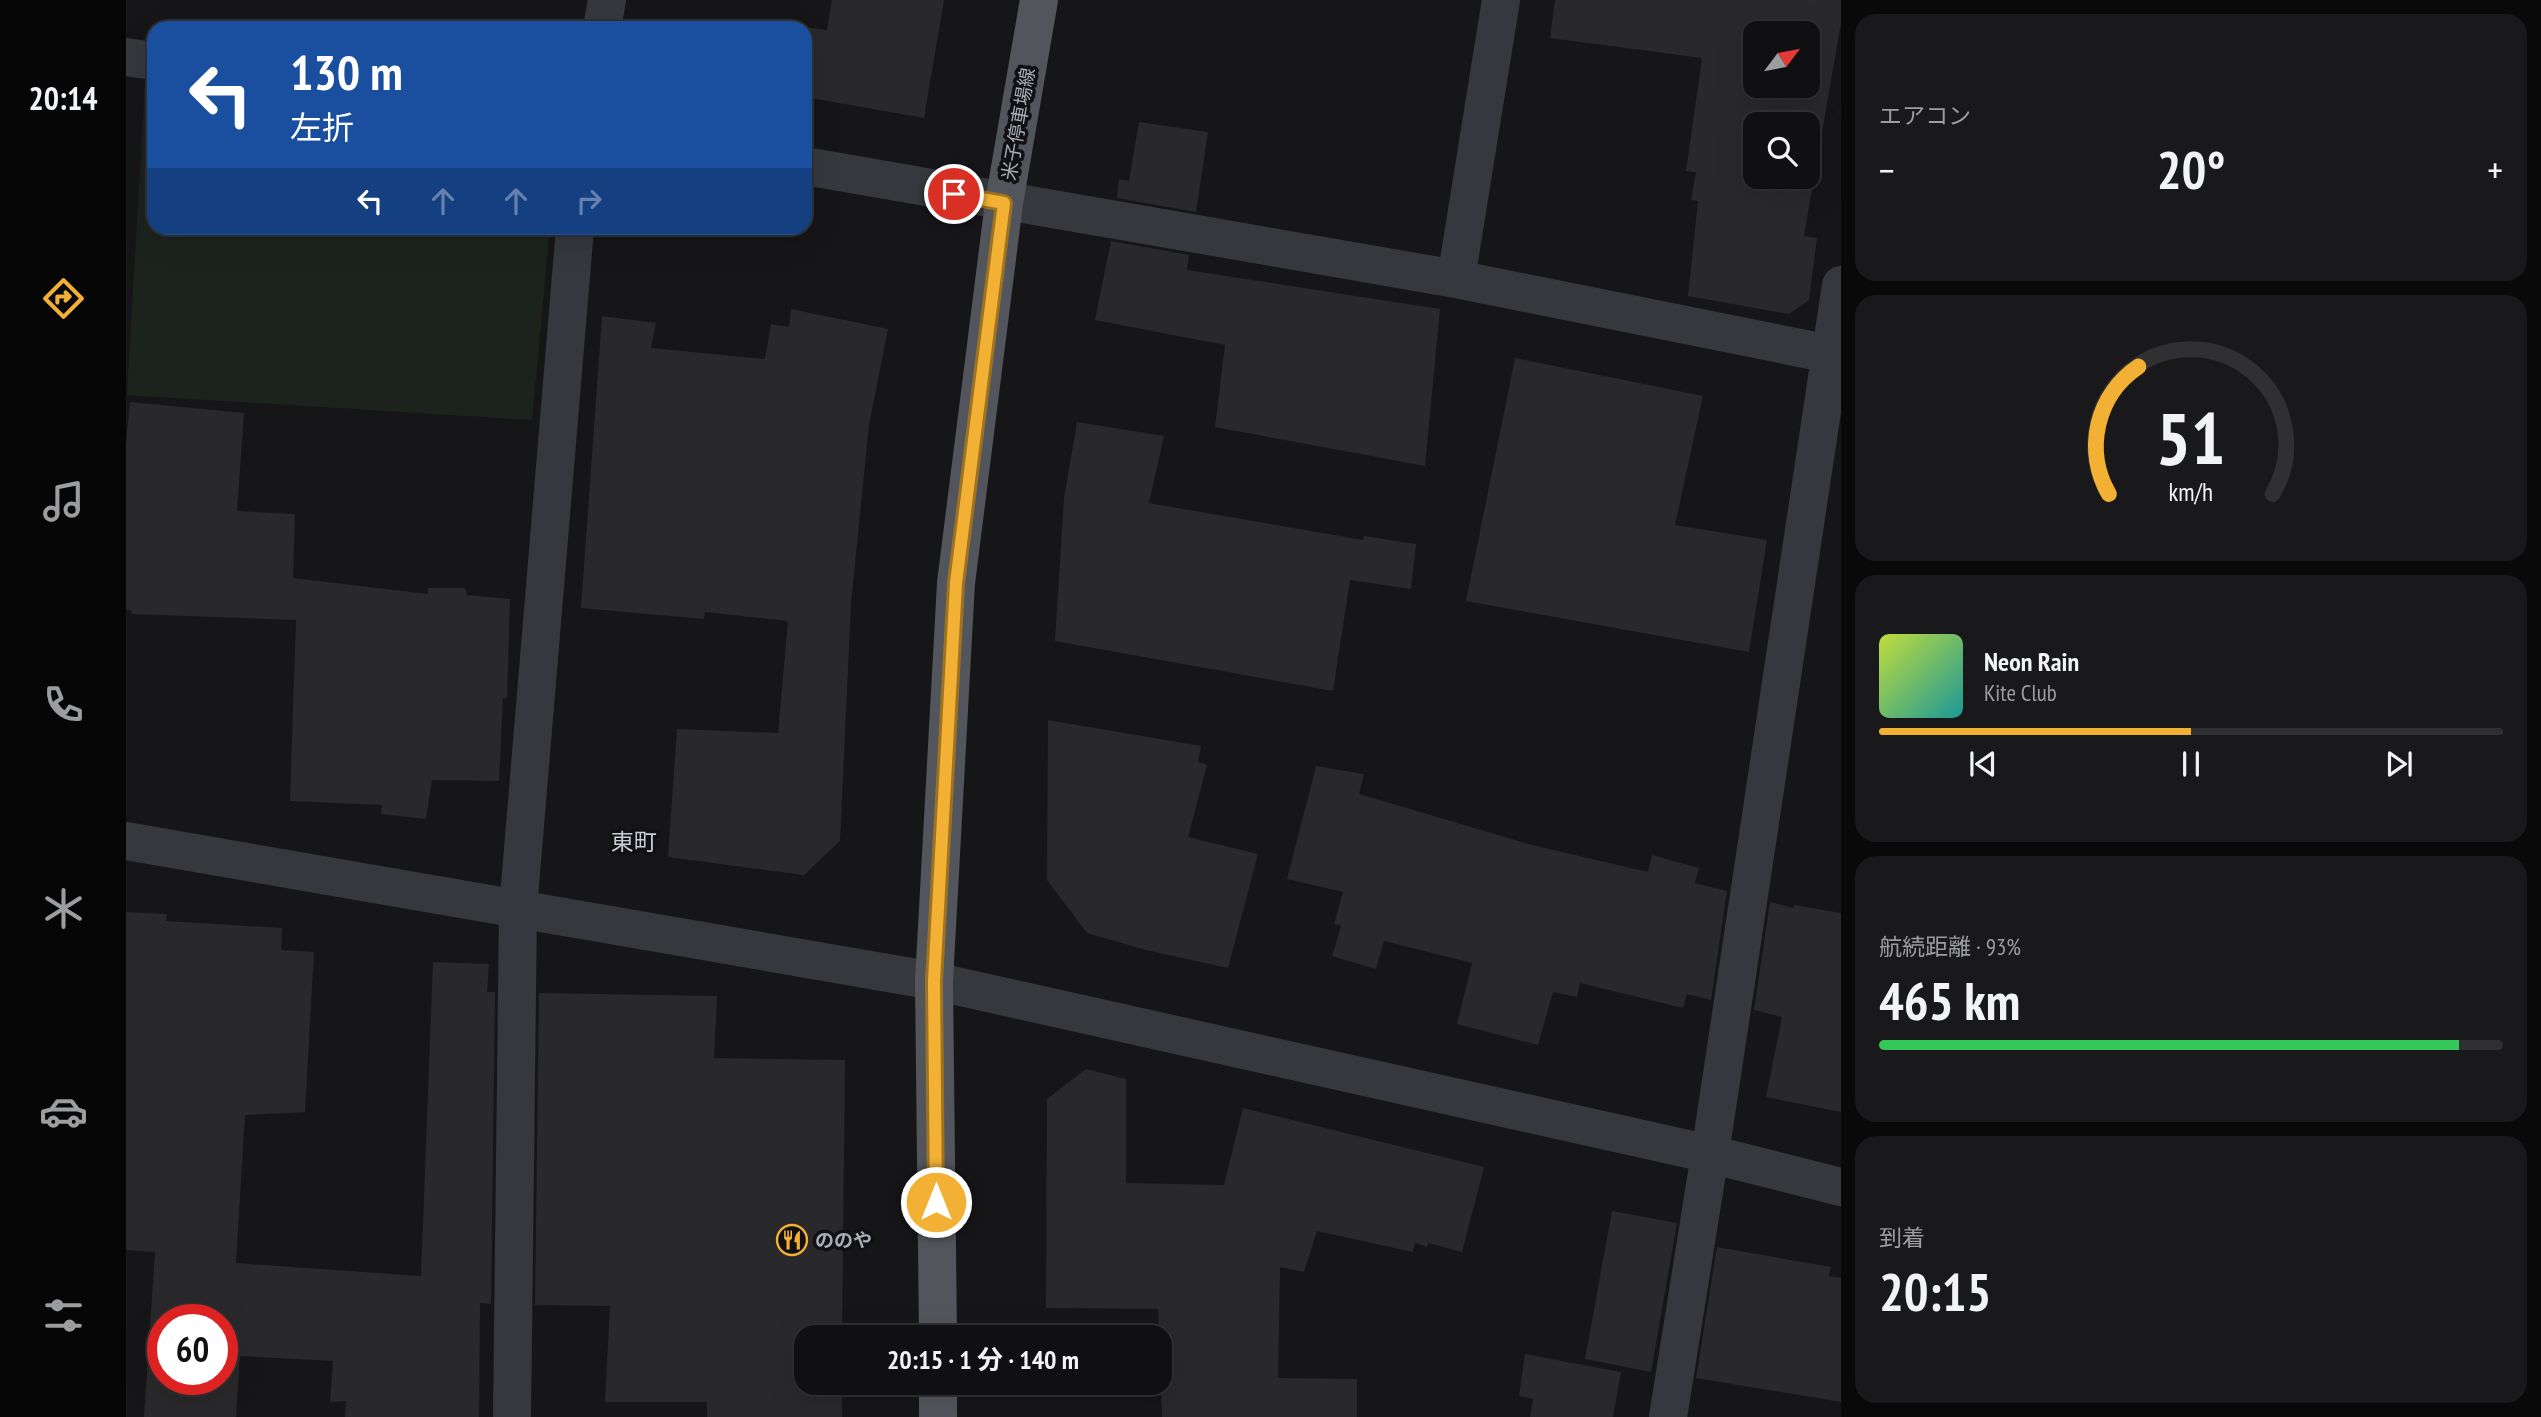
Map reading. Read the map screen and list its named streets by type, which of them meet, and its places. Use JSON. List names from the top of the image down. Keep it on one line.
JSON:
{"streets":{"main road":["米子停車場線"]},"districts":["東町"],"places":{"restaurant":["ののや"]},"north":"top right","page":{"tabs":"20:14","tile":["エアコン",["航続距離 · 93%","465 km"],["到着","20:15"]],"turn":["130 m","左折"],"heat":["−","20°","+"],"song":["Neon Rain","Kite Club"],"limit":"60","trip":"20:15 · 1 分 · 140 m","gauge":["51","km/h"]}}
